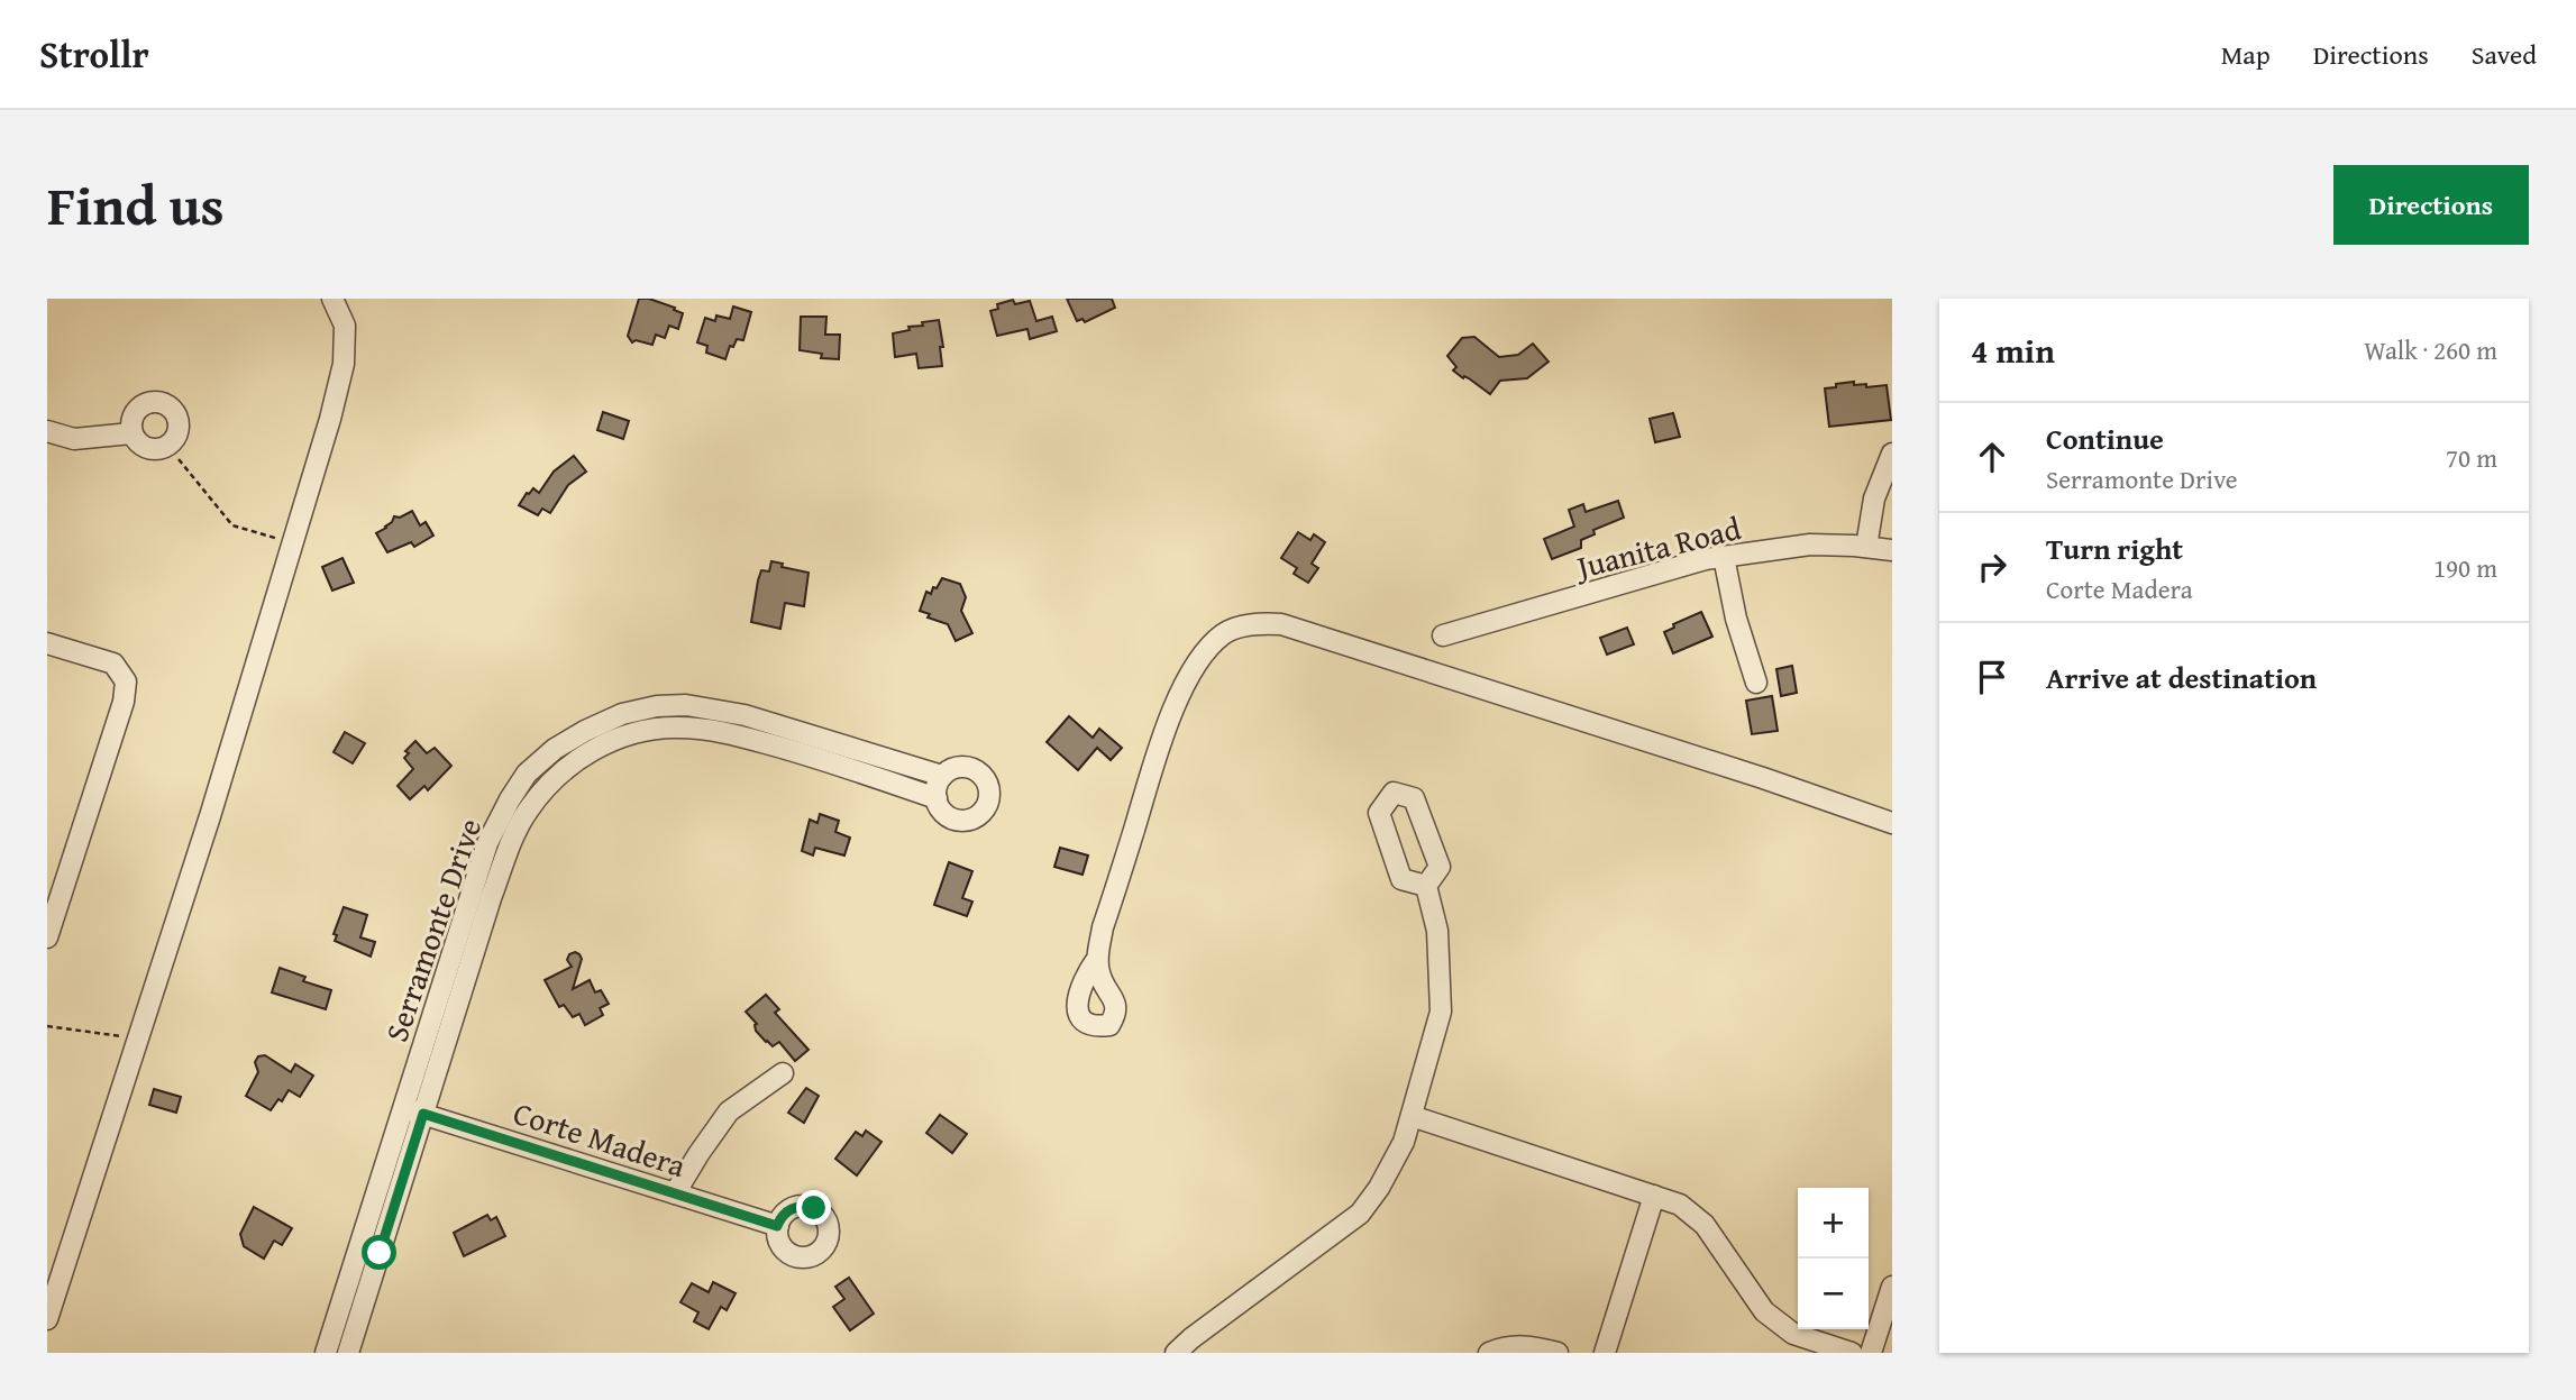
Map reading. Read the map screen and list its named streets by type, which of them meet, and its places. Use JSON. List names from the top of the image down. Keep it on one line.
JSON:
{"streets":{"street":["Juanita Road","Serramonte Drive","Corte Madera"]},"crossings":[["Serramonte Drive","Corte Madera"]],"page":{"header":"Strollr","nav":["Map","Directions","Saved"],"title":"Find us","buttons":"Directions","heading":["4 min","Walk · 260 m"],"list":[["Continue","Serramonte Drive","70 m"],["Turn right","Corte Madera","190 m"],"Arrive at destination"],"map_buttons":["+","−"]}}
